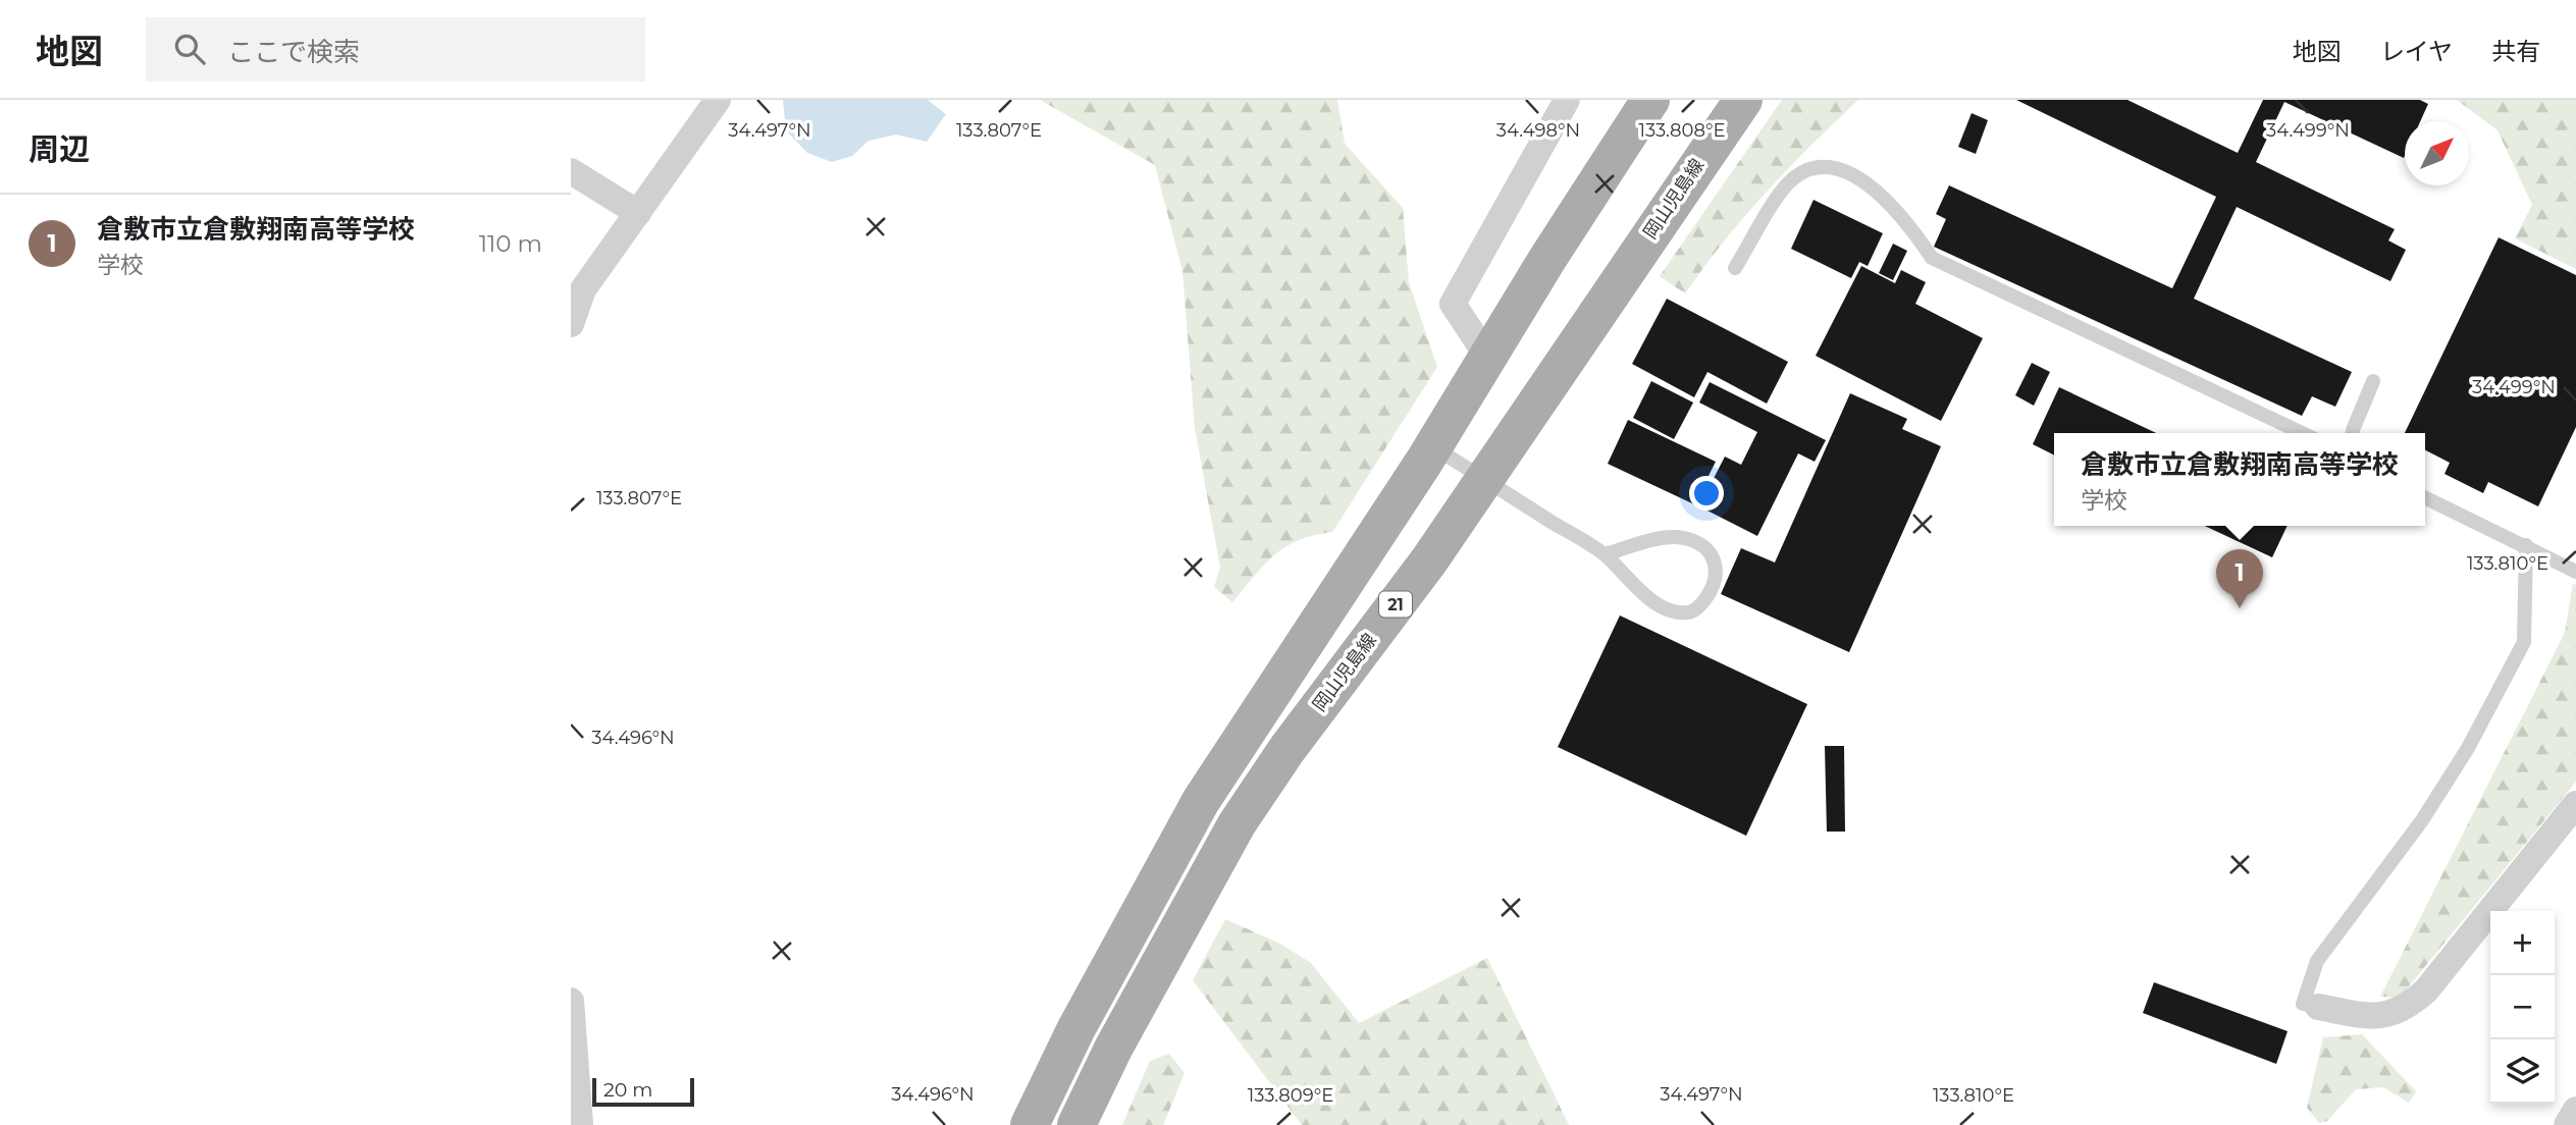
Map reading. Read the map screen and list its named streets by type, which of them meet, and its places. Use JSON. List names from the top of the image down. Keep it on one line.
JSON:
{"streets":{"main road":["岡山児島線","21"]},"scale_bar":"20 m","north":"top right","page":{"header":"地図","search":"ここで検索","nav":["地図","レイヤ","共有"],"heading":"周辺","list":[{"mark":"1","name":"倉敷市立倉敷翔南高等学校","note":"学校","value":"110 m"}],"popup":["倉敷市立倉敷翔南高等学校","学校"],"pins":"1","map_buttons":["+","−"],"scale":"20 m"},"coordinates":["133.807°E","133.808°E","34.497°N","34.498°N","34.499°N","133.810°E","34.496°N","133.809°E"]}
